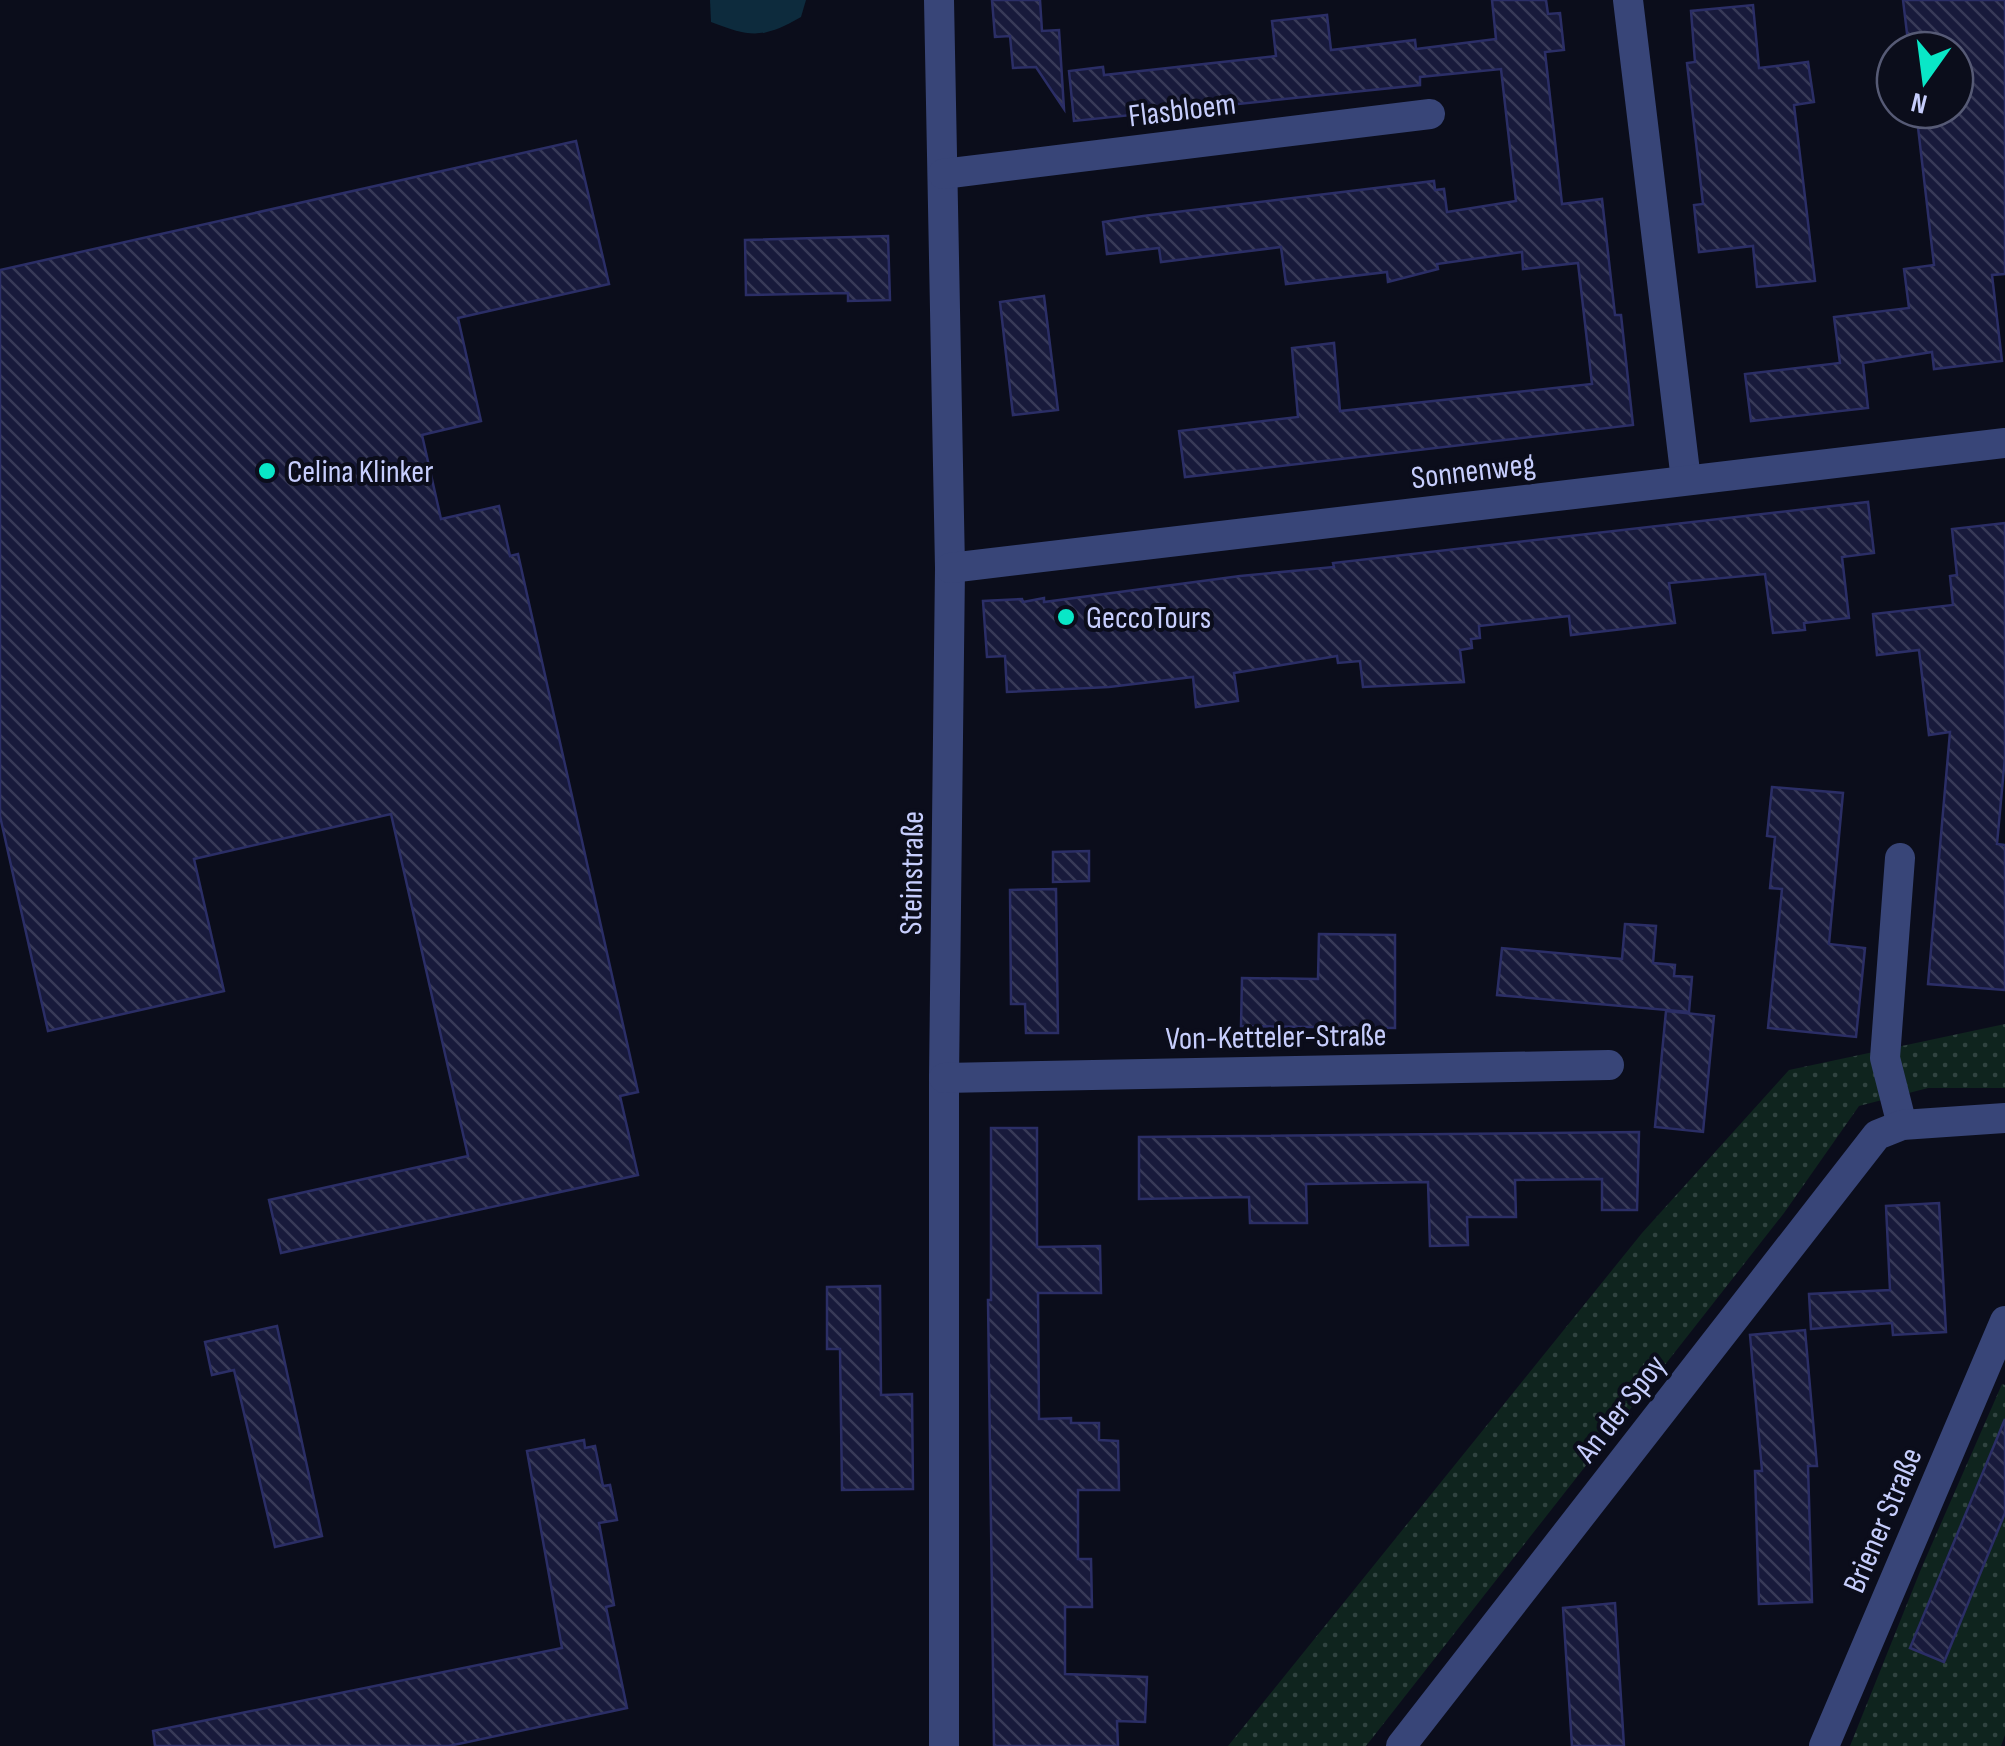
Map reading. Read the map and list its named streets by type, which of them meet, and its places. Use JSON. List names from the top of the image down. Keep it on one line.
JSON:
{"streets":{"street":["Flasbloem","Sonnenweg","Steinstraße","Von-Ketteler-Straße","An der Spoy","Briener Straße"]},"crossings":[["Flasbloem","Steinstraße"],["Sonnenweg","Steinstraße"],["Steinstraße","Von-Ketteler-Straße"]],"places":["Celina Klinker","GeccoTours"],"north":"bottom"}
